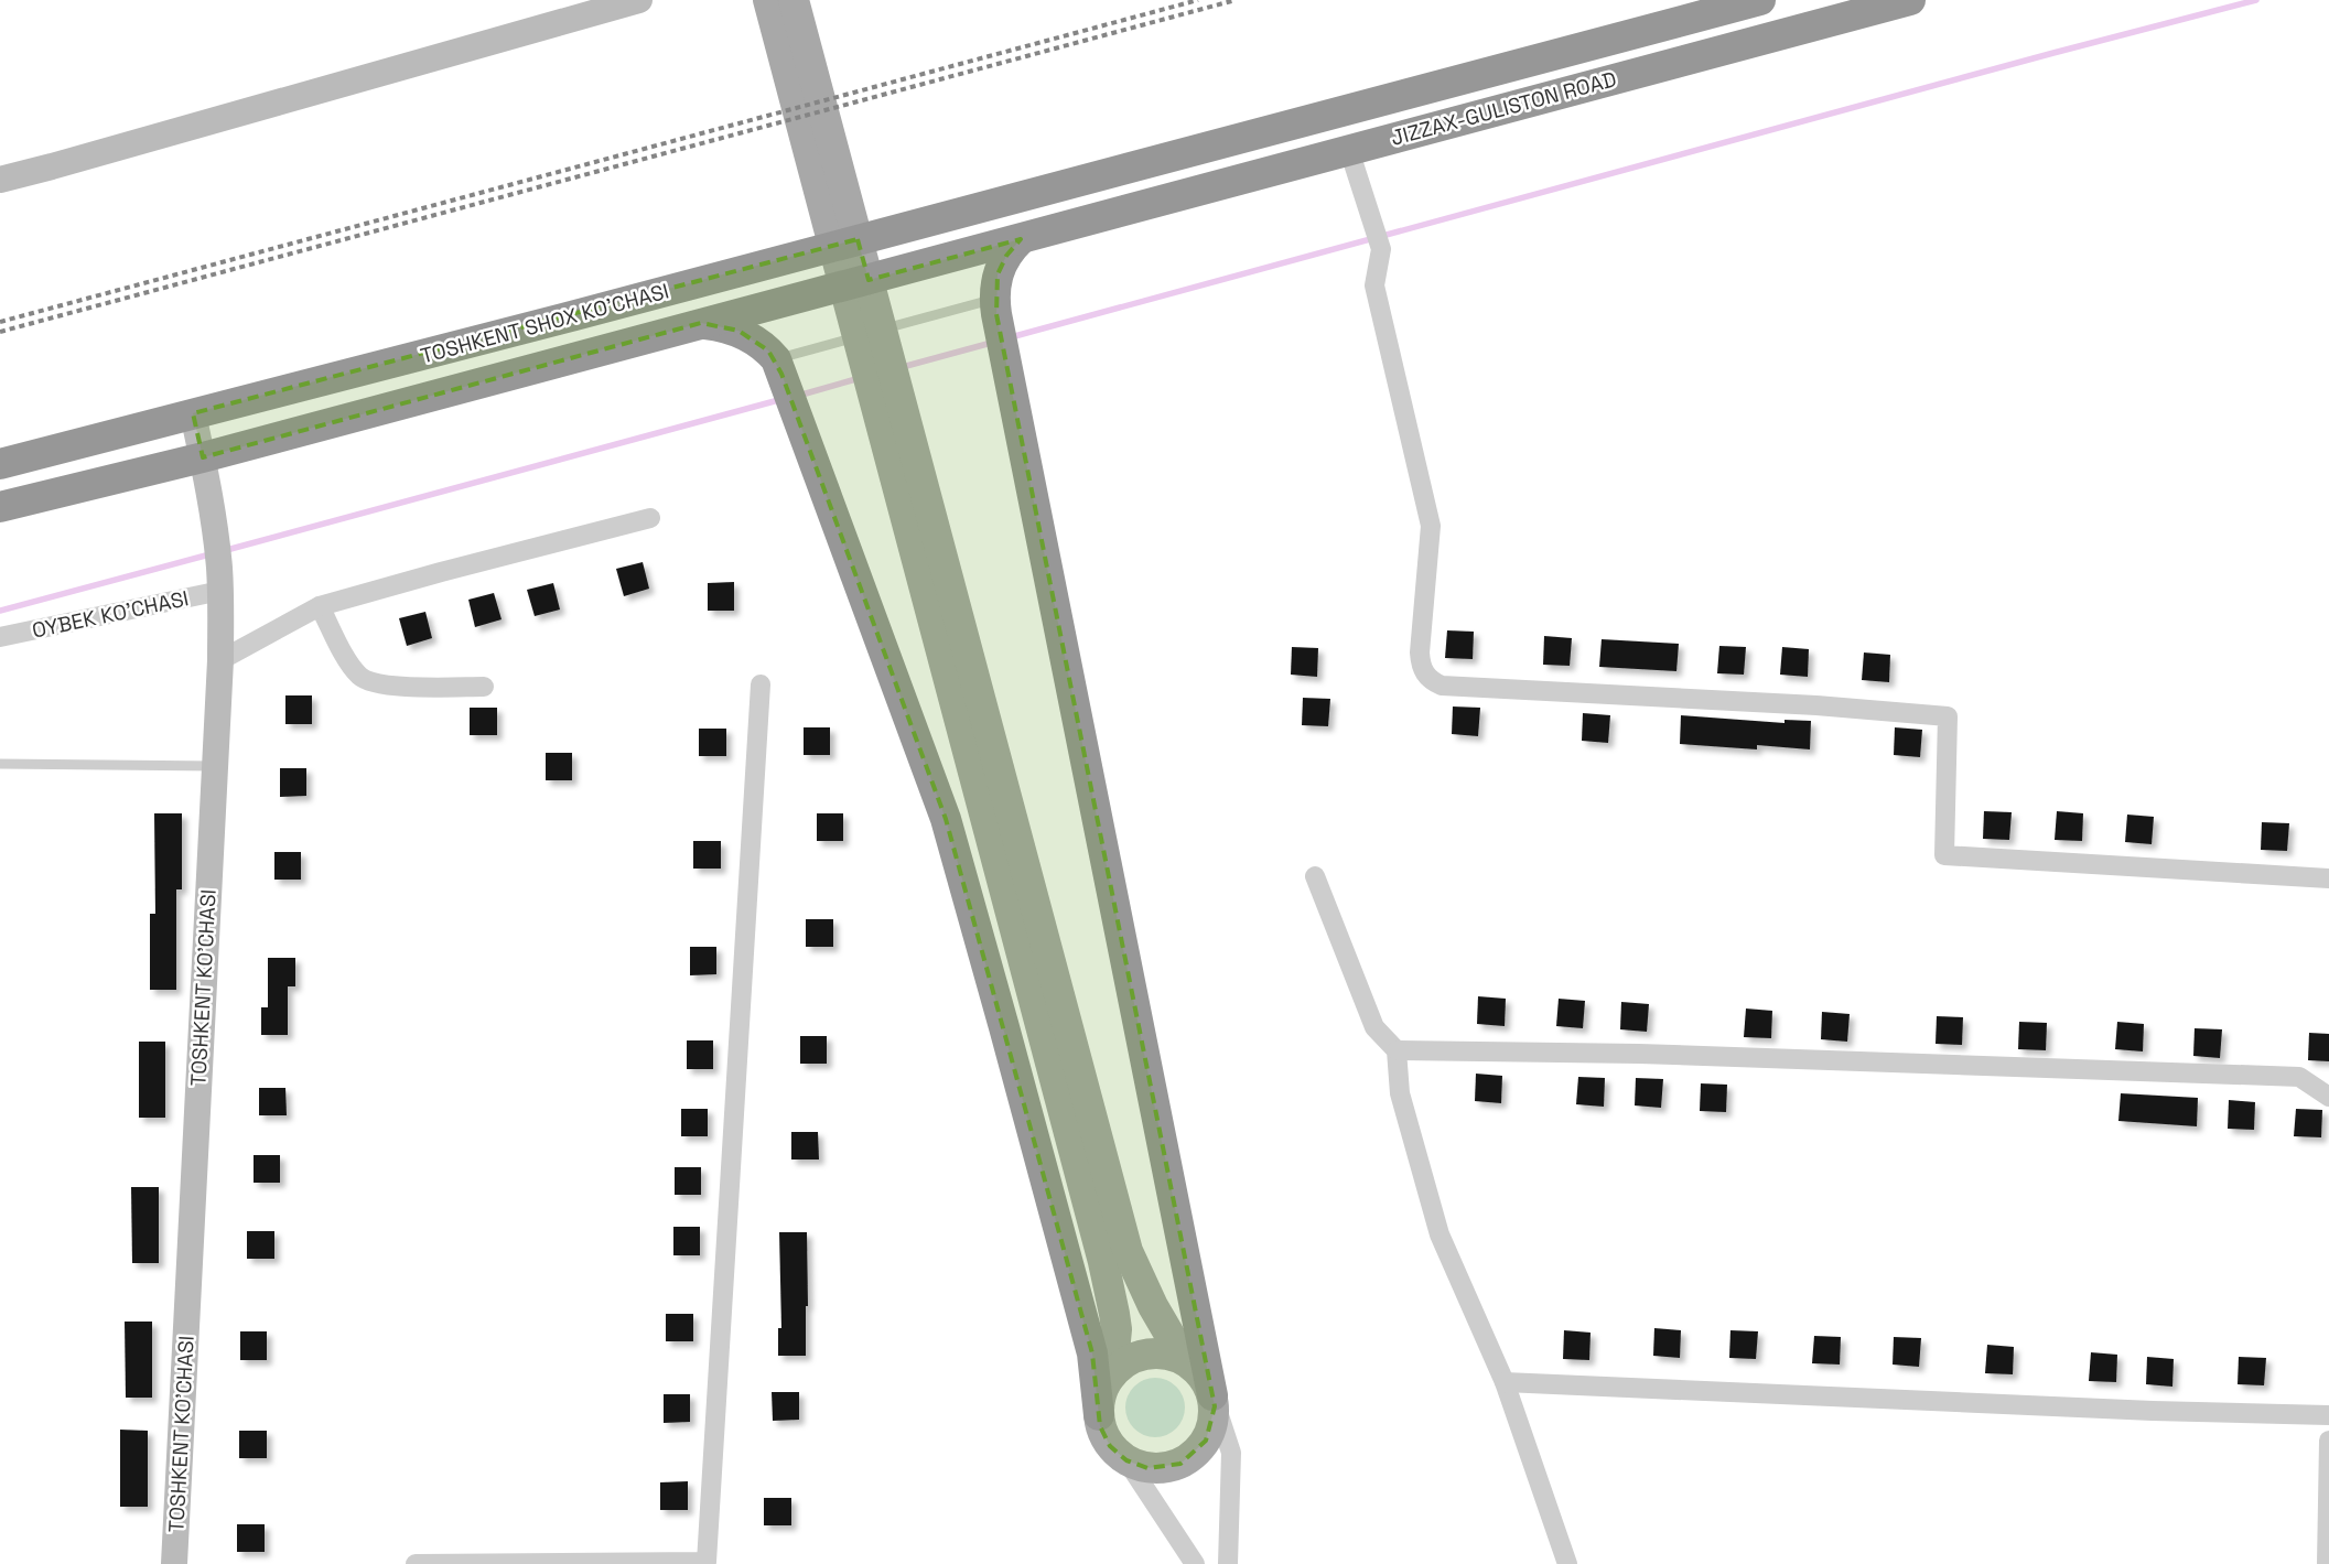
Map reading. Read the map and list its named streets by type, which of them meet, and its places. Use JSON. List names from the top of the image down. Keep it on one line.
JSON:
{"streets":{"highway":["JIZZAX-GULISTON ROAD","TOSHKENT SHOX KO'CHASI"],"street":["OYBEK KO’CHASI","TOSHKENT KO'CHASI"]},"crossings":[["JIZZAX-GULISTON ROAD","TOSHKENT SHOX KO'CHASI"],["TOSHKENT SHOX KO'CHASI","TOSHKENT KO'CHASI"],["OYBEK KO’CHASI","TOSHKENT KO'CHASI"]]}
